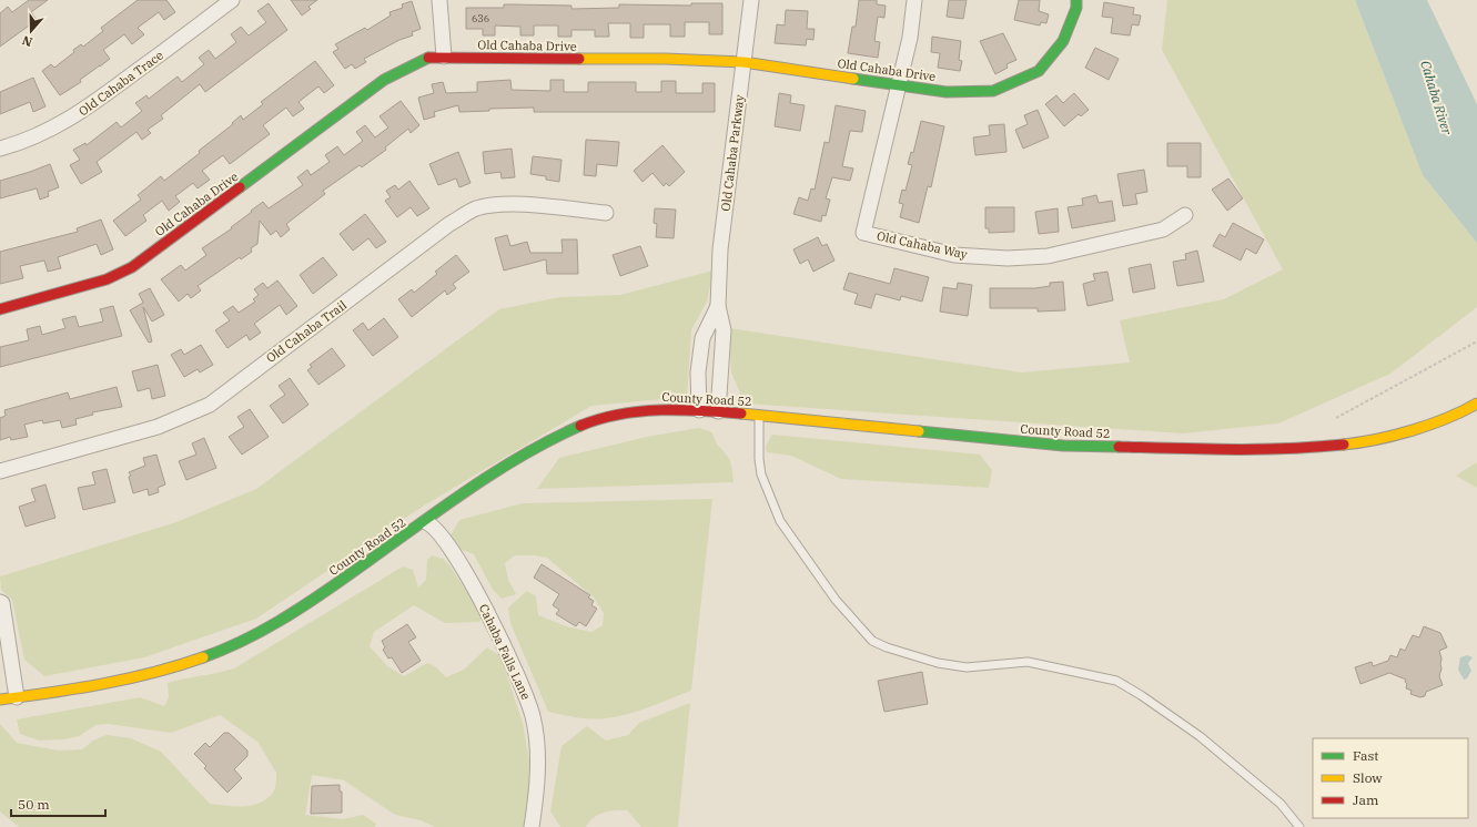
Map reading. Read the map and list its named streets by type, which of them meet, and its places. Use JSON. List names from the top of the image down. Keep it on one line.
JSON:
{"streets":{"main road":["Old Cahaba Drive","County Road 52"],"street":["Old Cahaba Trace","Old Cahaba Parkway","Old Cahaba Way","Old Cahaba Trail","Cahaba Falls Lane"]},"crossings":[["Old Cahaba Drive","Old Cahaba Parkway"],["Old Cahaba Drive","Old Cahaba Way"],["Old Cahaba Parkway","County Road 52"],["County Road 52","Cahaba Falls Lane"]],"water":["Cahaba River"],"house_numbers":["636"],"legend":["Fast","Slow","Jam"],"scale_bar":"50 m","north":"bottom"}
